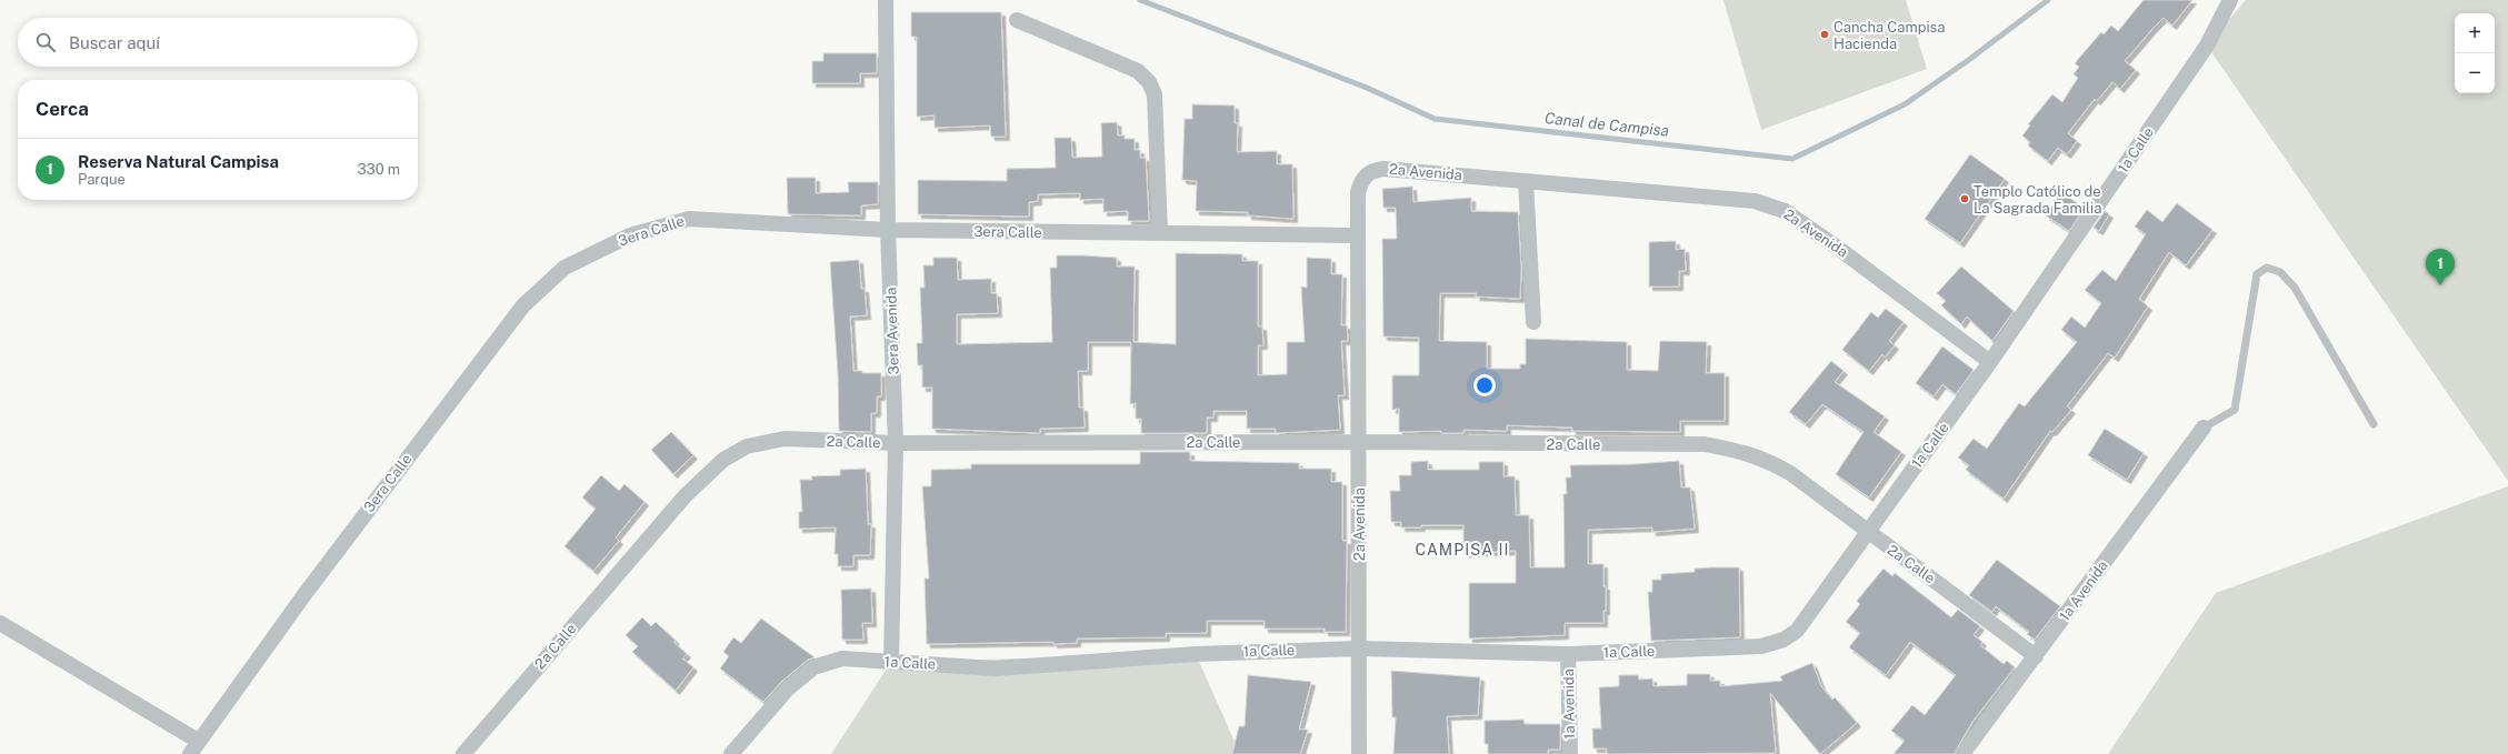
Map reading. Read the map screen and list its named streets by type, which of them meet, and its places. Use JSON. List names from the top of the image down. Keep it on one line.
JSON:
{"streets":{"street":["1a Calle","2a Avenida","3era Calle","3era Avenida","2a Calle","1a Avenida"]},"crossings":[["1a Calle","2a Avenida"],["1a Calle","3era Avenida"],["1a Calle","2a Calle"],["1a Calle","1a Avenida"],["2a Avenida","3era Calle"],["2a Avenida","2a Calle"],["3era Calle","3era Avenida"],["3era Avenida","2a Calle"],["2a Calle","1a Avenida"]],"districts":["CAMPISA II"],"water":["Canal de Campisa"],"places":["Cancha Campisa Hacienda","Templo Católico de La Sagrada Familia"],"page":{"map_buttons":["+","−"],"search":"Buscar aquí","heading":"Cerca","list":[{"mark":"1","name":"Reserva Natural Campisa","note":"Parque","value":"330 m"}],"pins":"1"}}
